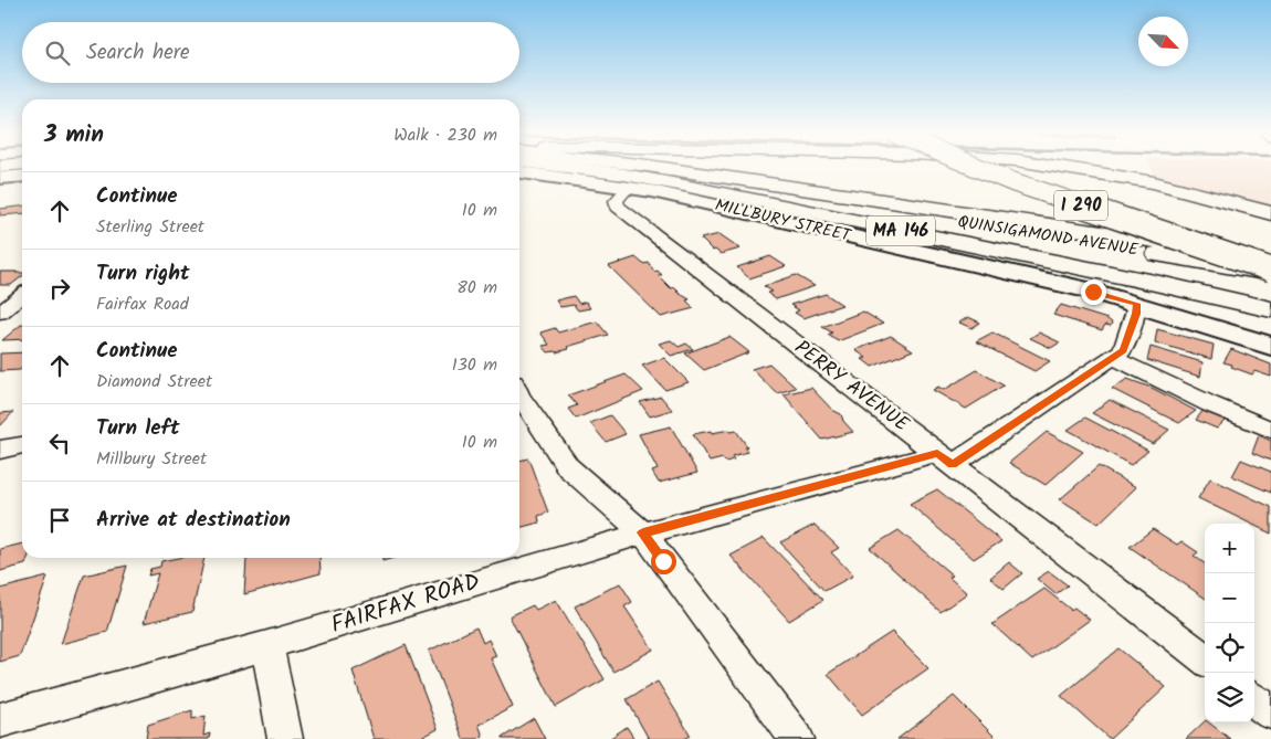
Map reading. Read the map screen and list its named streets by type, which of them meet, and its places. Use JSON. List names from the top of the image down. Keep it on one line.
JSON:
{"streets":{"main road":["I 290","MILLBURY STREET","MA 146","QUINSIGAMOND AVENUE"],"street":["PERRY AVENUE","FAIRFAX ROAD"]},"crossings":[["I 290","QUINSIGAMOND AVENUE"],["MILLBURY STREET","PERRY AVENUE"],["PERRY AVENUE","FAIRFAX ROAD"]],"north":"bottom right","page":{"search":"Search here","heading":["3 min","Walk · 230 m"],"list":[["Continue","Sterling Street","10 m"],["Turn right","Fairfax Road","80 m"],["Continue","Diamond Street","130 m"],["Turn left","Millbury Street","10 m"],"Arrive at destination"],"map_buttons":["+","−"]}}
